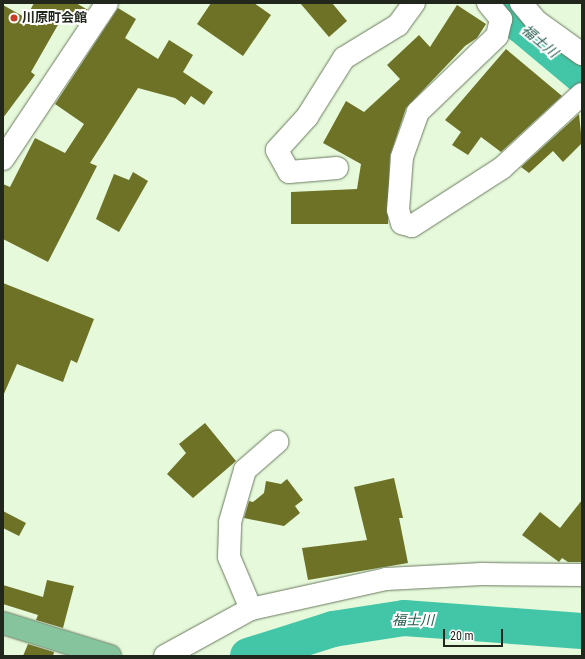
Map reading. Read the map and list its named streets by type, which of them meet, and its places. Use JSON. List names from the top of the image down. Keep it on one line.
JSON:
{"water":["福士川"],"places":["川原町会館"],"scale_bar":"20 m"}
